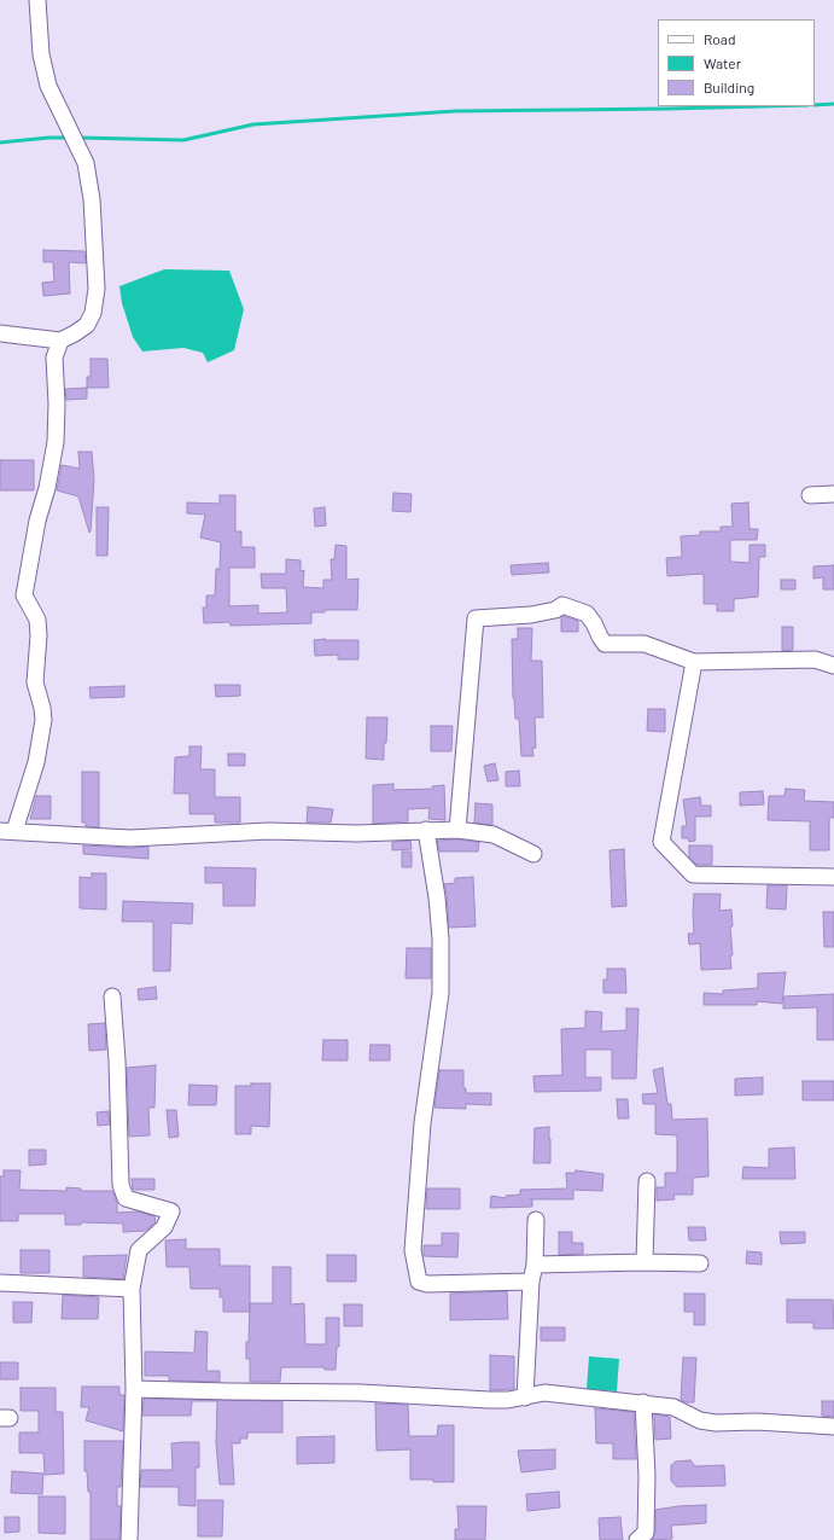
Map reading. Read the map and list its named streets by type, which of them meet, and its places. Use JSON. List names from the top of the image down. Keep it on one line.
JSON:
{"legend":["Road","Water","Building"]}
